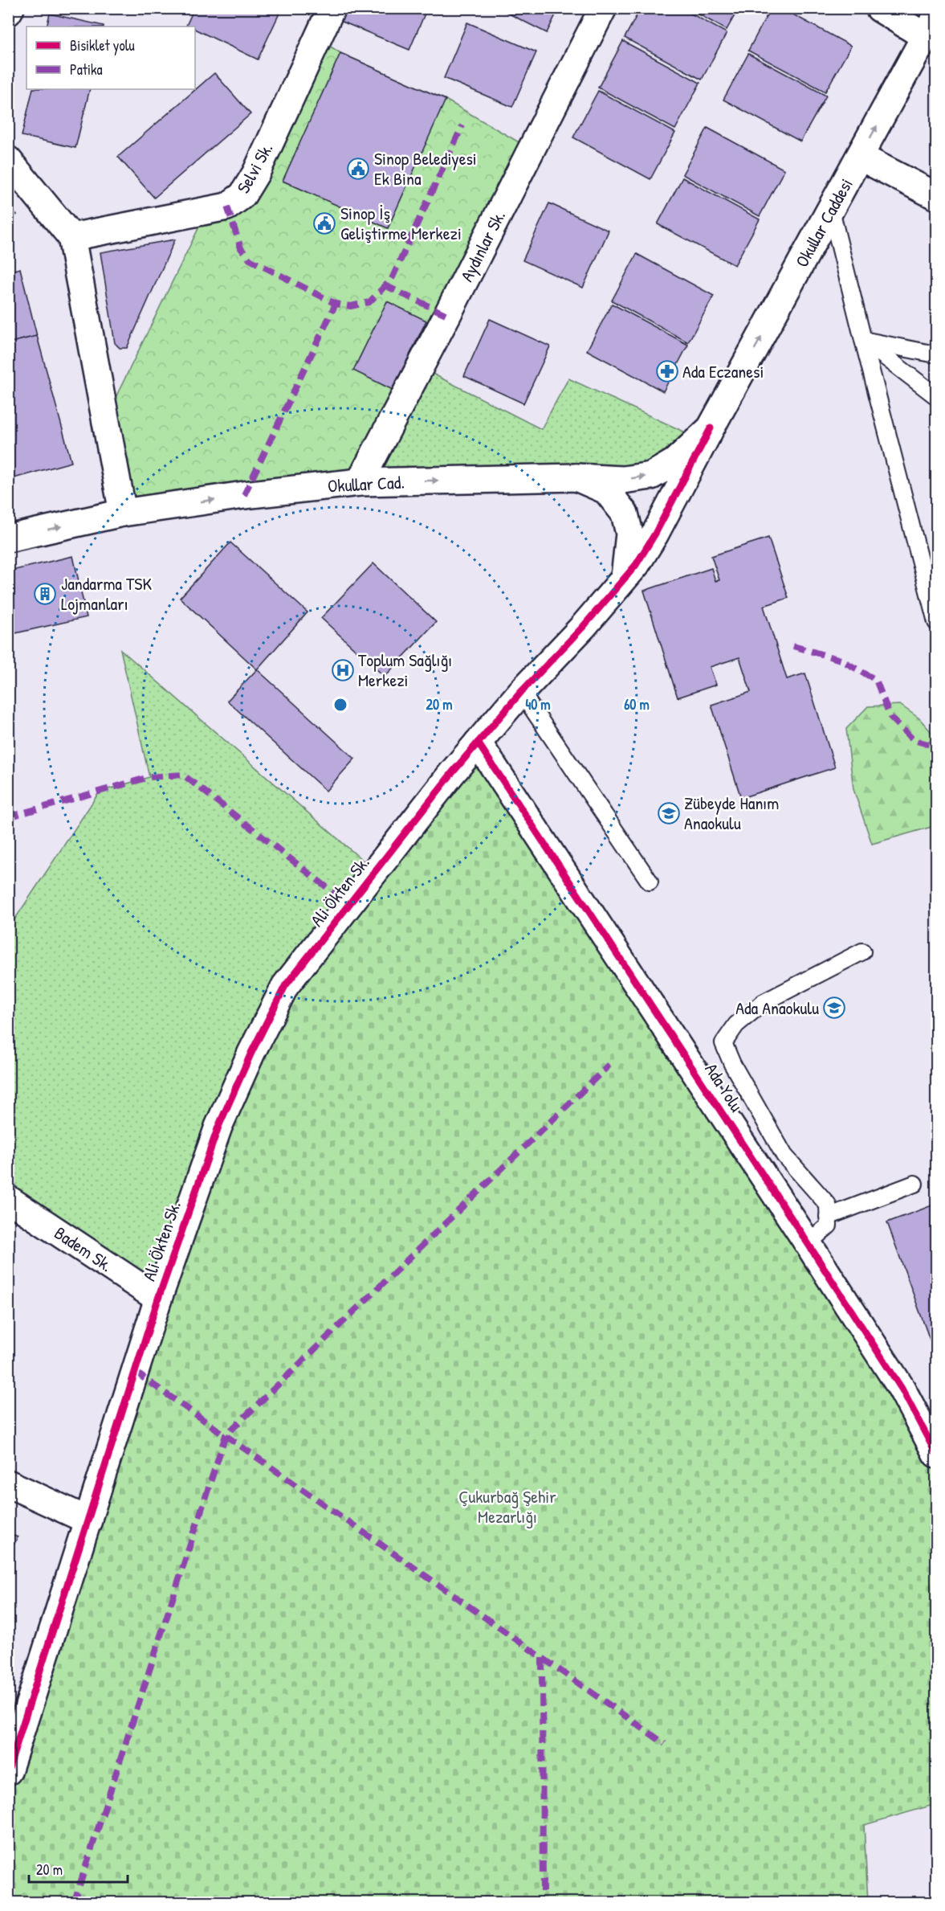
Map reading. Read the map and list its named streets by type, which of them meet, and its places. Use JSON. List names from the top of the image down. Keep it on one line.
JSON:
{"streets":{"street":["Selvi Sk.","Okullar Caddesi","Aydınlar Sk.","Okullar Cad.","Ali Ökten Sk.","Ada Yolu","Badem Sk."]},"crossings":[["Okullar Caddesi","Okullar Cad."],["Okullar Caddesi","Ali Ökten Sk."],["Aydınlar Sk.","Okullar Cad."],["Ali Ökten Sk.","Ada Yolu"],["Ali Ökten Sk.","Badem Sk."]],"one_way":["Okullar Caddesi","Okullar Cad."],"parks":["Çukurbağ Şehir Mezarlığı"],"places":{"public building":["Sinop Belediyesi Ek Bina","Sinop İş Geliştirme Merkezi"],"pharmacy":["Ada Eczanesi"],"building":["Jandarma TSK Lojmanları"],"hospital":["Toplum Sağlığı Merkezi"],"school or university":["Zübeyde Hanım Anaokulu","Ada Anaokulu"]},"legend":["Bisiklet yolu","Patika"],"scale_bar":"20 m","rings":["20 m","40 m","60 m"]}
